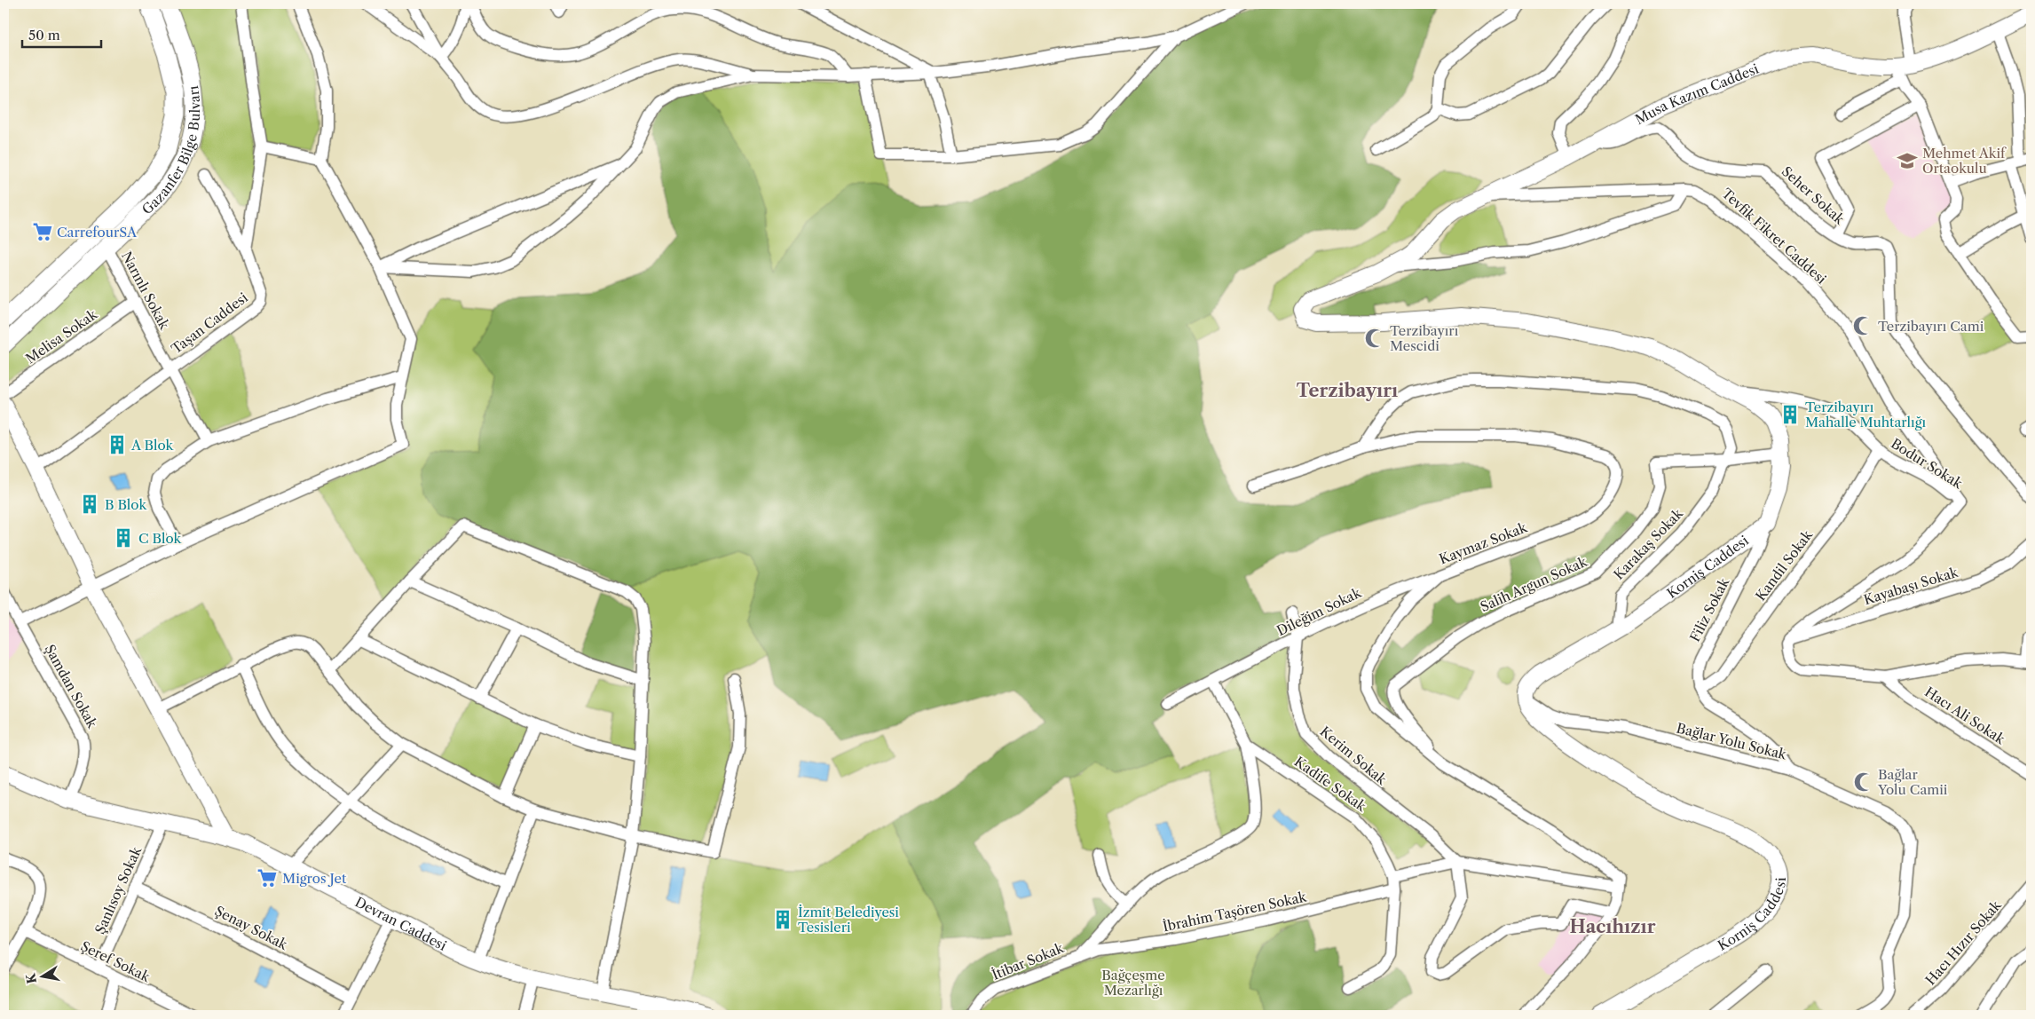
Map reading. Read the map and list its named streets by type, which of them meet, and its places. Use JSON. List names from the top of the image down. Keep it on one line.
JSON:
{"streets":{"main road":["Musa Kazım Caddesi","Gazanfer Bilge Bulvarı","Korniş Caddesi","Devran Caddesi"],"street":["Seher Sokak","Tevfik Fikret Caddesi","Narınlı Sokak","Taşan Caddesi","Melisa Sokak","Bodur Sokak","Kaymaz Sokak","Karakaş Sokak","Kandil Sokak","Salih Argun Sokak","Kayabaşı Sokak","Filiz Sokak","Dileğim Sokak","Şamdan Sokak","Hacı Ali Sokak","Bağlar Yolu Sokak","Kerim Sokak","Kadife Sokak","Şanlısoy Sokak","İbrahim Taşören Sokak","Şenay Sokak","Hacı Hızır Sokak","Şeref Sokak","İtibar Sokak"]},"crossings":[["Musa Kazım Caddesi","Seher Sokak"],["Musa Kazım Caddesi","Tevfik Fikret Caddesi"],["Gazanfer Bilge Bulvarı","Narınlı Sokak"],["Tevfik Fikret Caddesi","Bodur Sokak"],["Narınlı Sokak","Taşan Caddesi"],["Narınlı Sokak","Melisa Sokak"],["Bodur Sokak","Kandil Sokak"],["Kaymaz Sokak","Salih Argun Sokak"],["Kaymaz Sokak","Dileğim Sokak"],["Karakaş Sokak","Korniş Caddesi"],["Karakaş Sokak","Salih Argun Sokak"],["Kandil Sokak","Filiz Sokak"],["Korniş Caddesi","Filiz Sokak"],["Korniş Caddesi","Bağlar Yolu Sokak"],["Dileğim Sokak","Kerim Sokak"],["Dileğim Sokak","Kadife Sokak"],["Şamdan Sokak","Devran Caddesi"],["Kadife Sokak","İbrahim Taşören Sokak"],["Şanlısoy Sokak","Devran Caddesi"],["Şanlısoy Sokak","Şenay Sokak"],["Şanlısoy Sokak","Şeref Sokak"],["İbrahim Taşören Sokak","İtibar Sokak"]],"districts":["Terzibayırı","Hacıhızır"],"parks":["Bağçeşme Mezarlığı"],"places":{"school or university":["Mehmet Akif Ortaokulu"],"supermarket":["CarrefourSA","Migros Jet"],"mosque":["Terzibayırı Cami","Terzibayırı Mescidi","Bağlar Yolu Camii"],"building":["Terzibayırı Mahalle Muhtarlığı","A Blok","B Blok","C Blok","İzmit Belediyesi Tesisleri"]},"scale_bar":"50 m","north":"left"}
